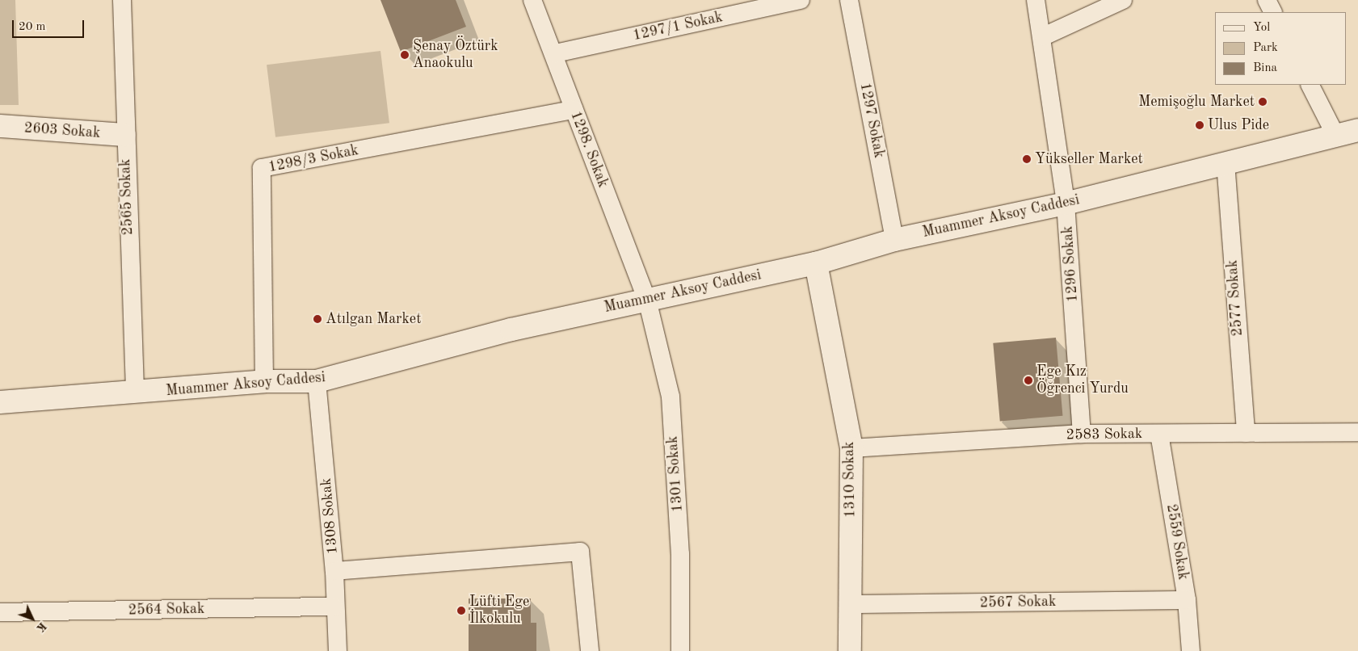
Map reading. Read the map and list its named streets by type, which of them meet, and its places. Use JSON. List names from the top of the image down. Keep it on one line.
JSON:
{"streets":{"street":["1297/1 Sokak","1297 Sokak","2603 Sokak","1298. Sokak","1298/3 Sokak","2565 Sokak","Muammer Aksoy Caddesi","1296 Sokak","2577 Sokak","2583 Sokak","1301 Sokak","1310 Sokak","1308 Sokak","2559 Sokak","2567 Sokak","2564 Sokak"]},"crossings":[["1297/1 Sokak","1298. Sokak"],["1297 Sokak","Muammer Aksoy Caddesi"],["2603 Sokak","2565 Sokak"],["1298. Sokak","1298/3 Sokak"],["1298. Sokak","Muammer Aksoy Caddesi"],["1298. Sokak","1301 Sokak"],["1298/3 Sokak","Muammer Aksoy Caddesi"],["2565 Sokak","Muammer Aksoy Caddesi"],["Muammer Aksoy Caddesi","1296 Sokak"],["Muammer Aksoy Caddesi","2577 Sokak"],["Muammer Aksoy Caddesi","1301 Sokak"],["Muammer Aksoy Caddesi","1310 Sokak"],["Muammer Aksoy Caddesi","1308 Sokak"],["1296 Sokak","2583 Sokak"],["2577 Sokak","2583 Sokak"],["2583 Sokak","1310 Sokak"],["2583 Sokak","2559 Sokak"],["1310 Sokak","2567 Sokak"],["1308 Sokak","2564 Sokak"],["2559 Sokak","2567 Sokak"]],"places":["Şenay Öztürk Anaokulu","Memişoğlu Market","Ulus Pide","Yükseller Market","Atılgan Market","Ege Kız Öğrenci Yurdu","Lüfti Ege İlkokulu"],"legend":["Yol","Park","Bina"],"scale_bar":"20 m","north":"bottom right"}
